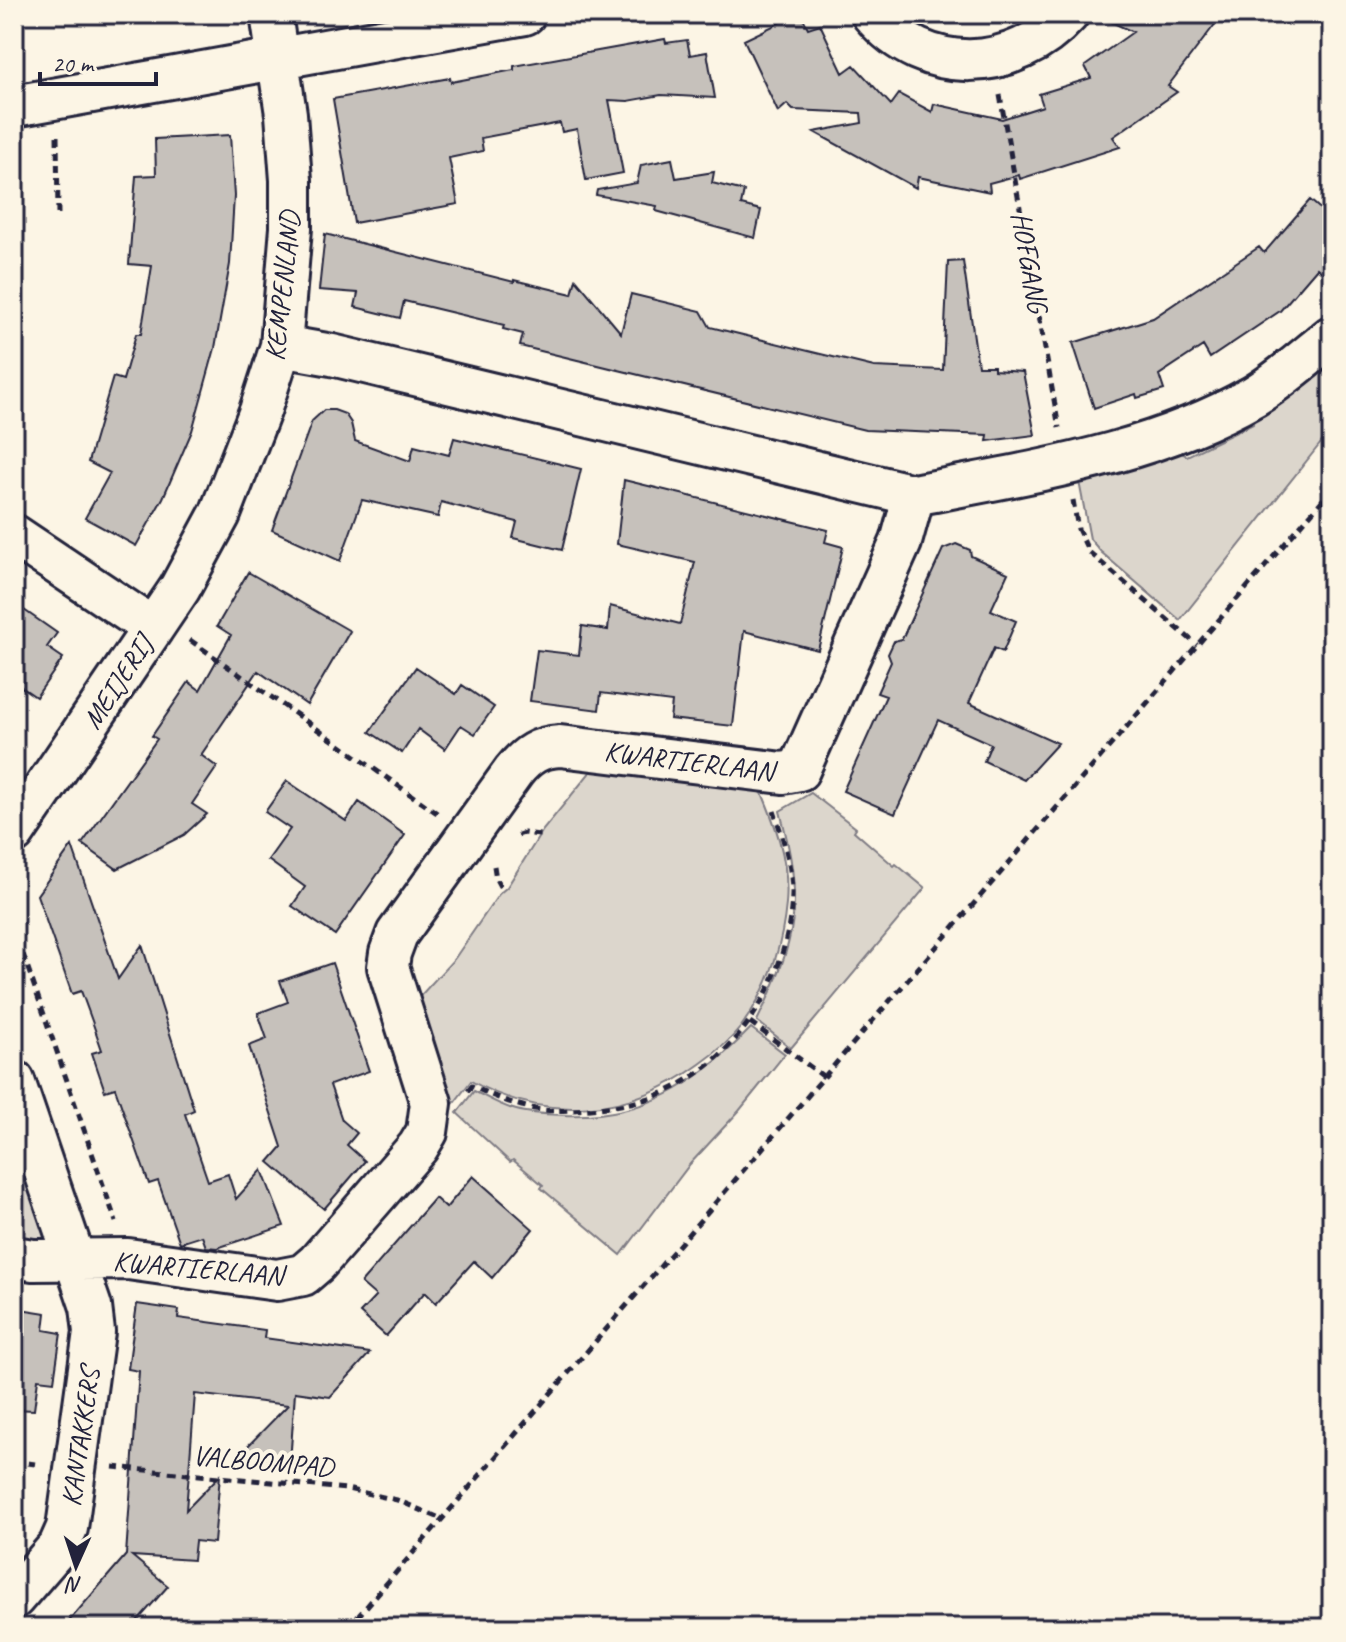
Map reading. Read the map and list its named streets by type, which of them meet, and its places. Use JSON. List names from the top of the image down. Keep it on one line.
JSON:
{"streets":{"street":["KEMPENLAND","MEIJERIJ","KWARTIERLAAN","KANTAKKERS"],"path":["HOFGANG","VALBOOMPAD"]},"crossings":[["KEMPENLAND","MEIJERIJ"],["KWARTIERLAAN","KANTAKKERS"],["KANTAKKERS","VALBOOMPAD"]],"scale_bar":"20 m","north":"bottom"}
